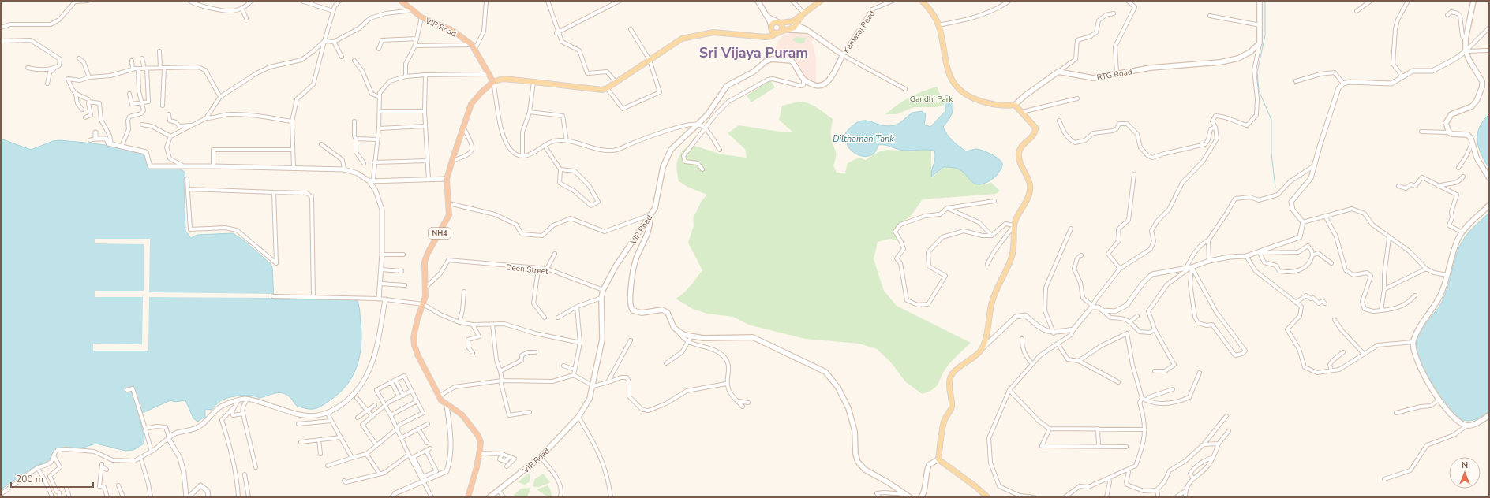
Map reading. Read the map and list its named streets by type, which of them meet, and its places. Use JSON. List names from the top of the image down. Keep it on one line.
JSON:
{"streets":{"highway":["VIP Road","NH4"],"main road":["RTG Road"],"street":["Kamaraj Road","Deen Street"]},"crossings":[["VIP Road","NH4"],["VIP Road","Deen Street"],["NH4","Deen Street"]],"districts":["Sri Vijaya Puram"],"water":["Dilthaman Tank"],"parks":["Gandhi Park"],"scale_bar":"200 m","north":"top"}
